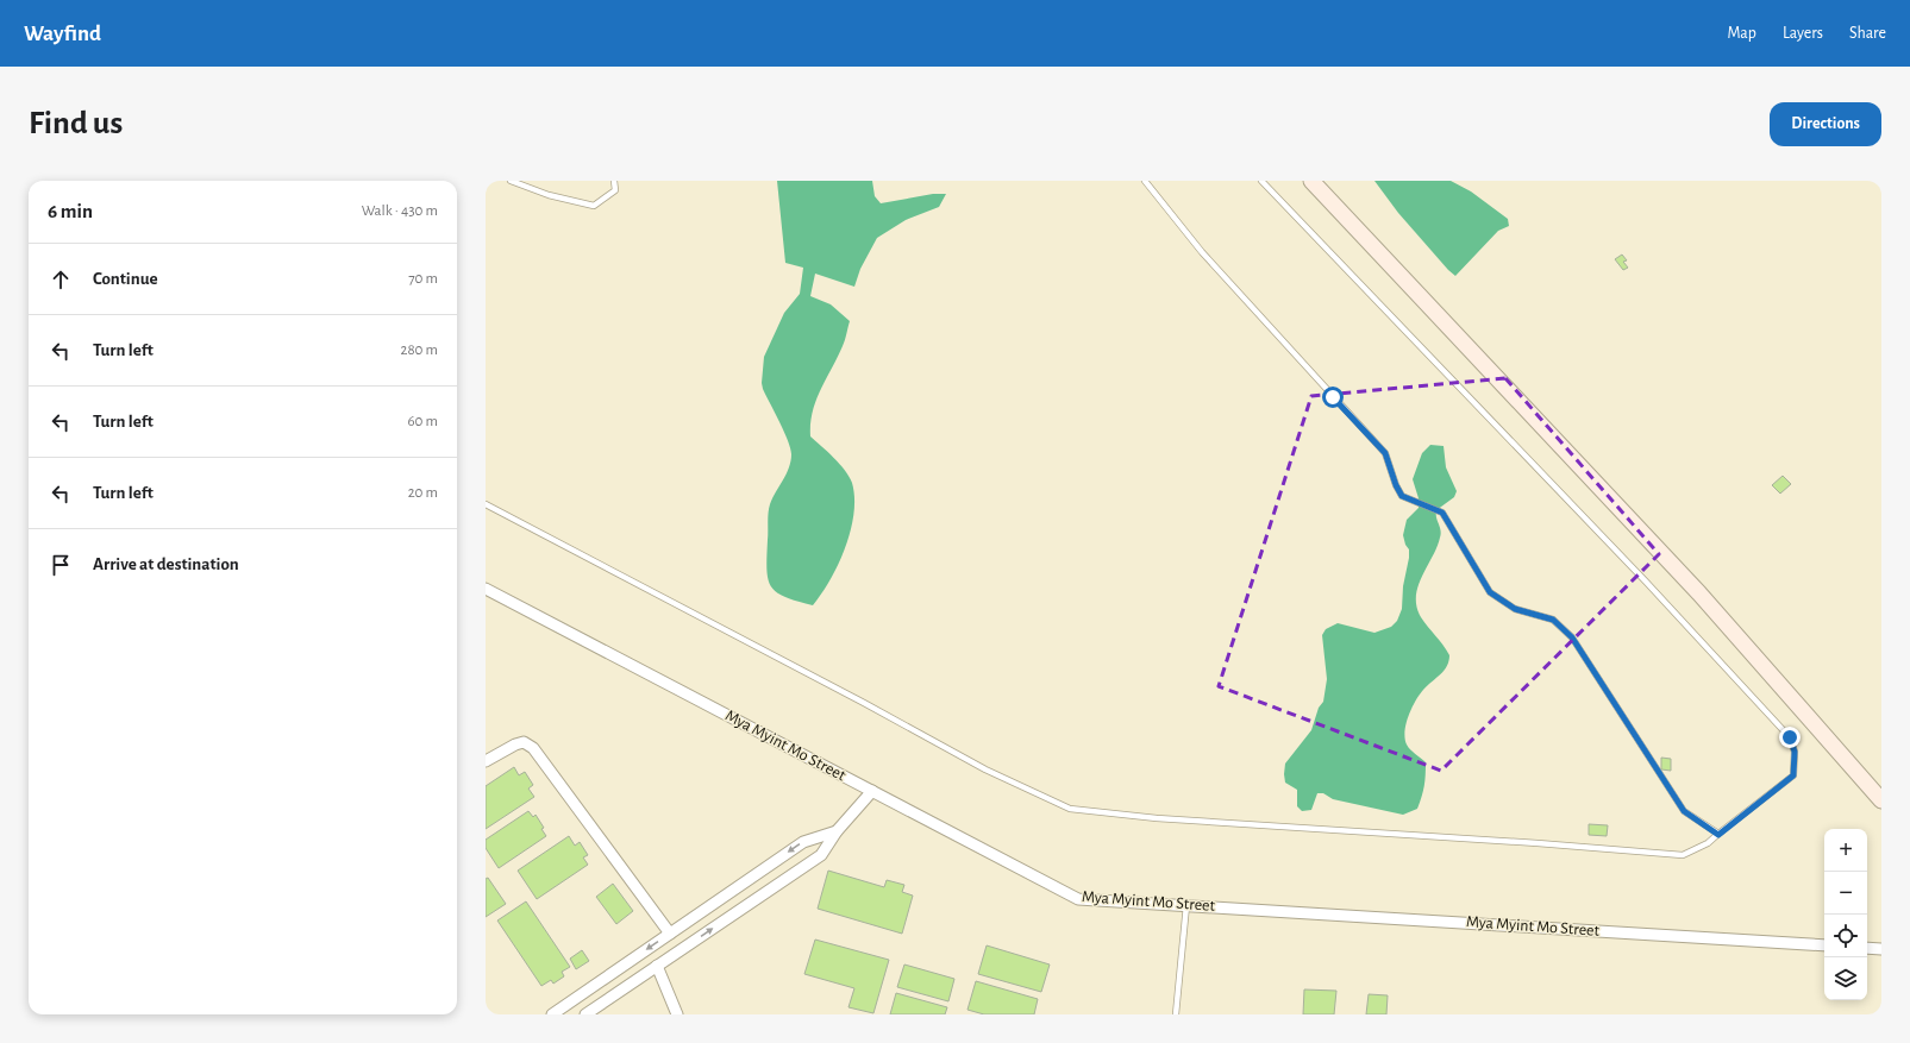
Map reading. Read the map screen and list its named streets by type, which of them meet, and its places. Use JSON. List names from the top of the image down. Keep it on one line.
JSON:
{"streets":{"street":["Mya Myint Mo Street"]},"page":{"header":"Wayfind","nav":["Map","Layers","Share"],"buttons":"Directions","title":"Find us","heading":["6 min","Walk · 430 m"],"list":[["Continue","70 m"],["Turn left","280 m"],["Turn left","60 m"],["Turn left","20 m"],"Arrive at destination"],"map_buttons":["+","−"]}}
